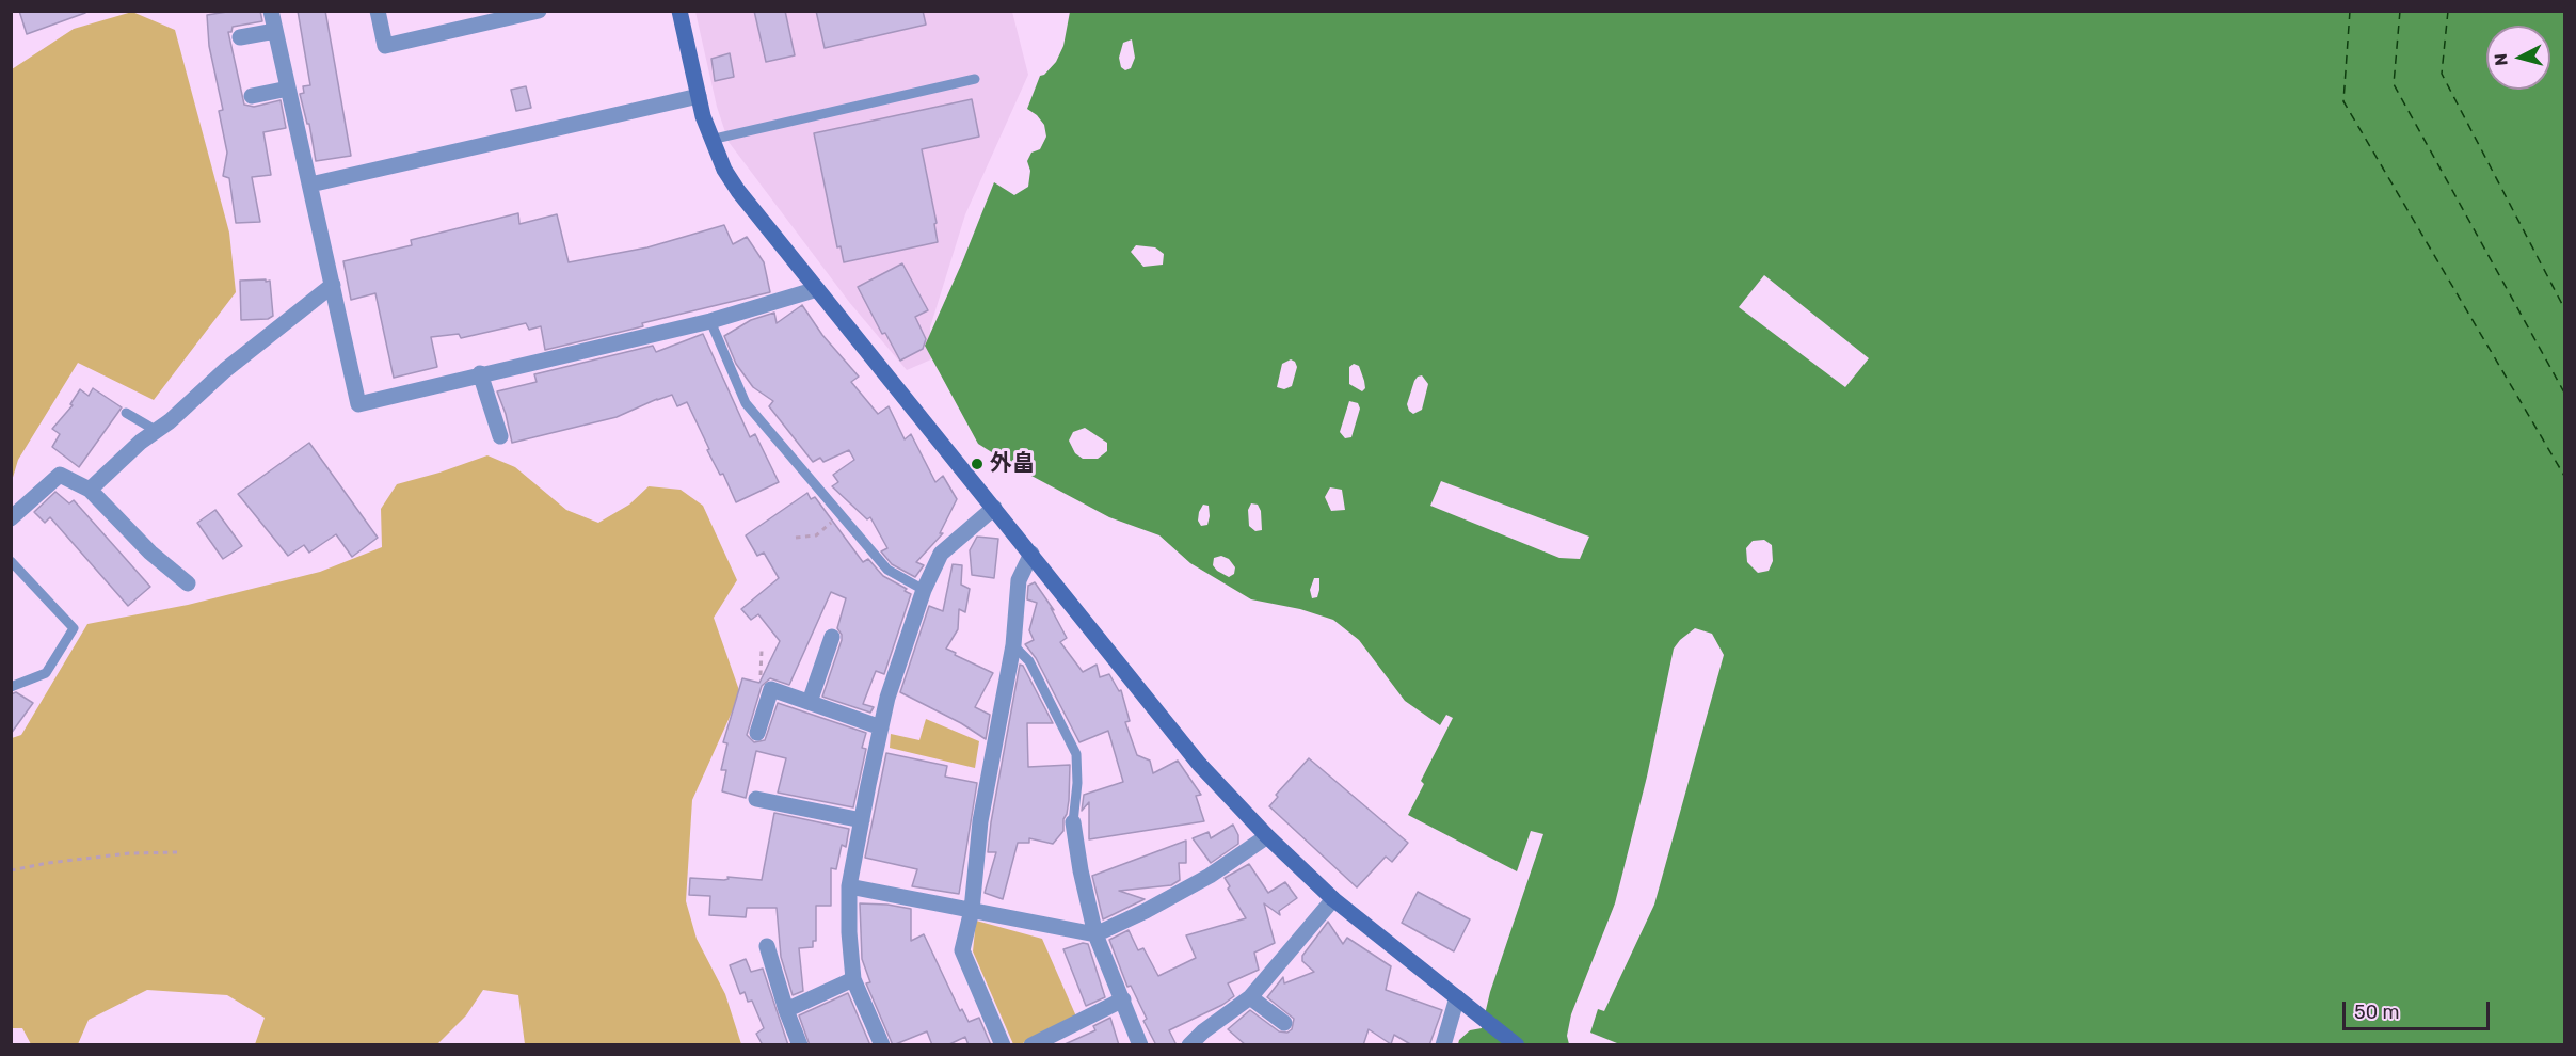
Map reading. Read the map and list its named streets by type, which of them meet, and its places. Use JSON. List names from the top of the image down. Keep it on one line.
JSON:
{"places":["外畠"],"scale_bar":"50 m","north":"left"}
